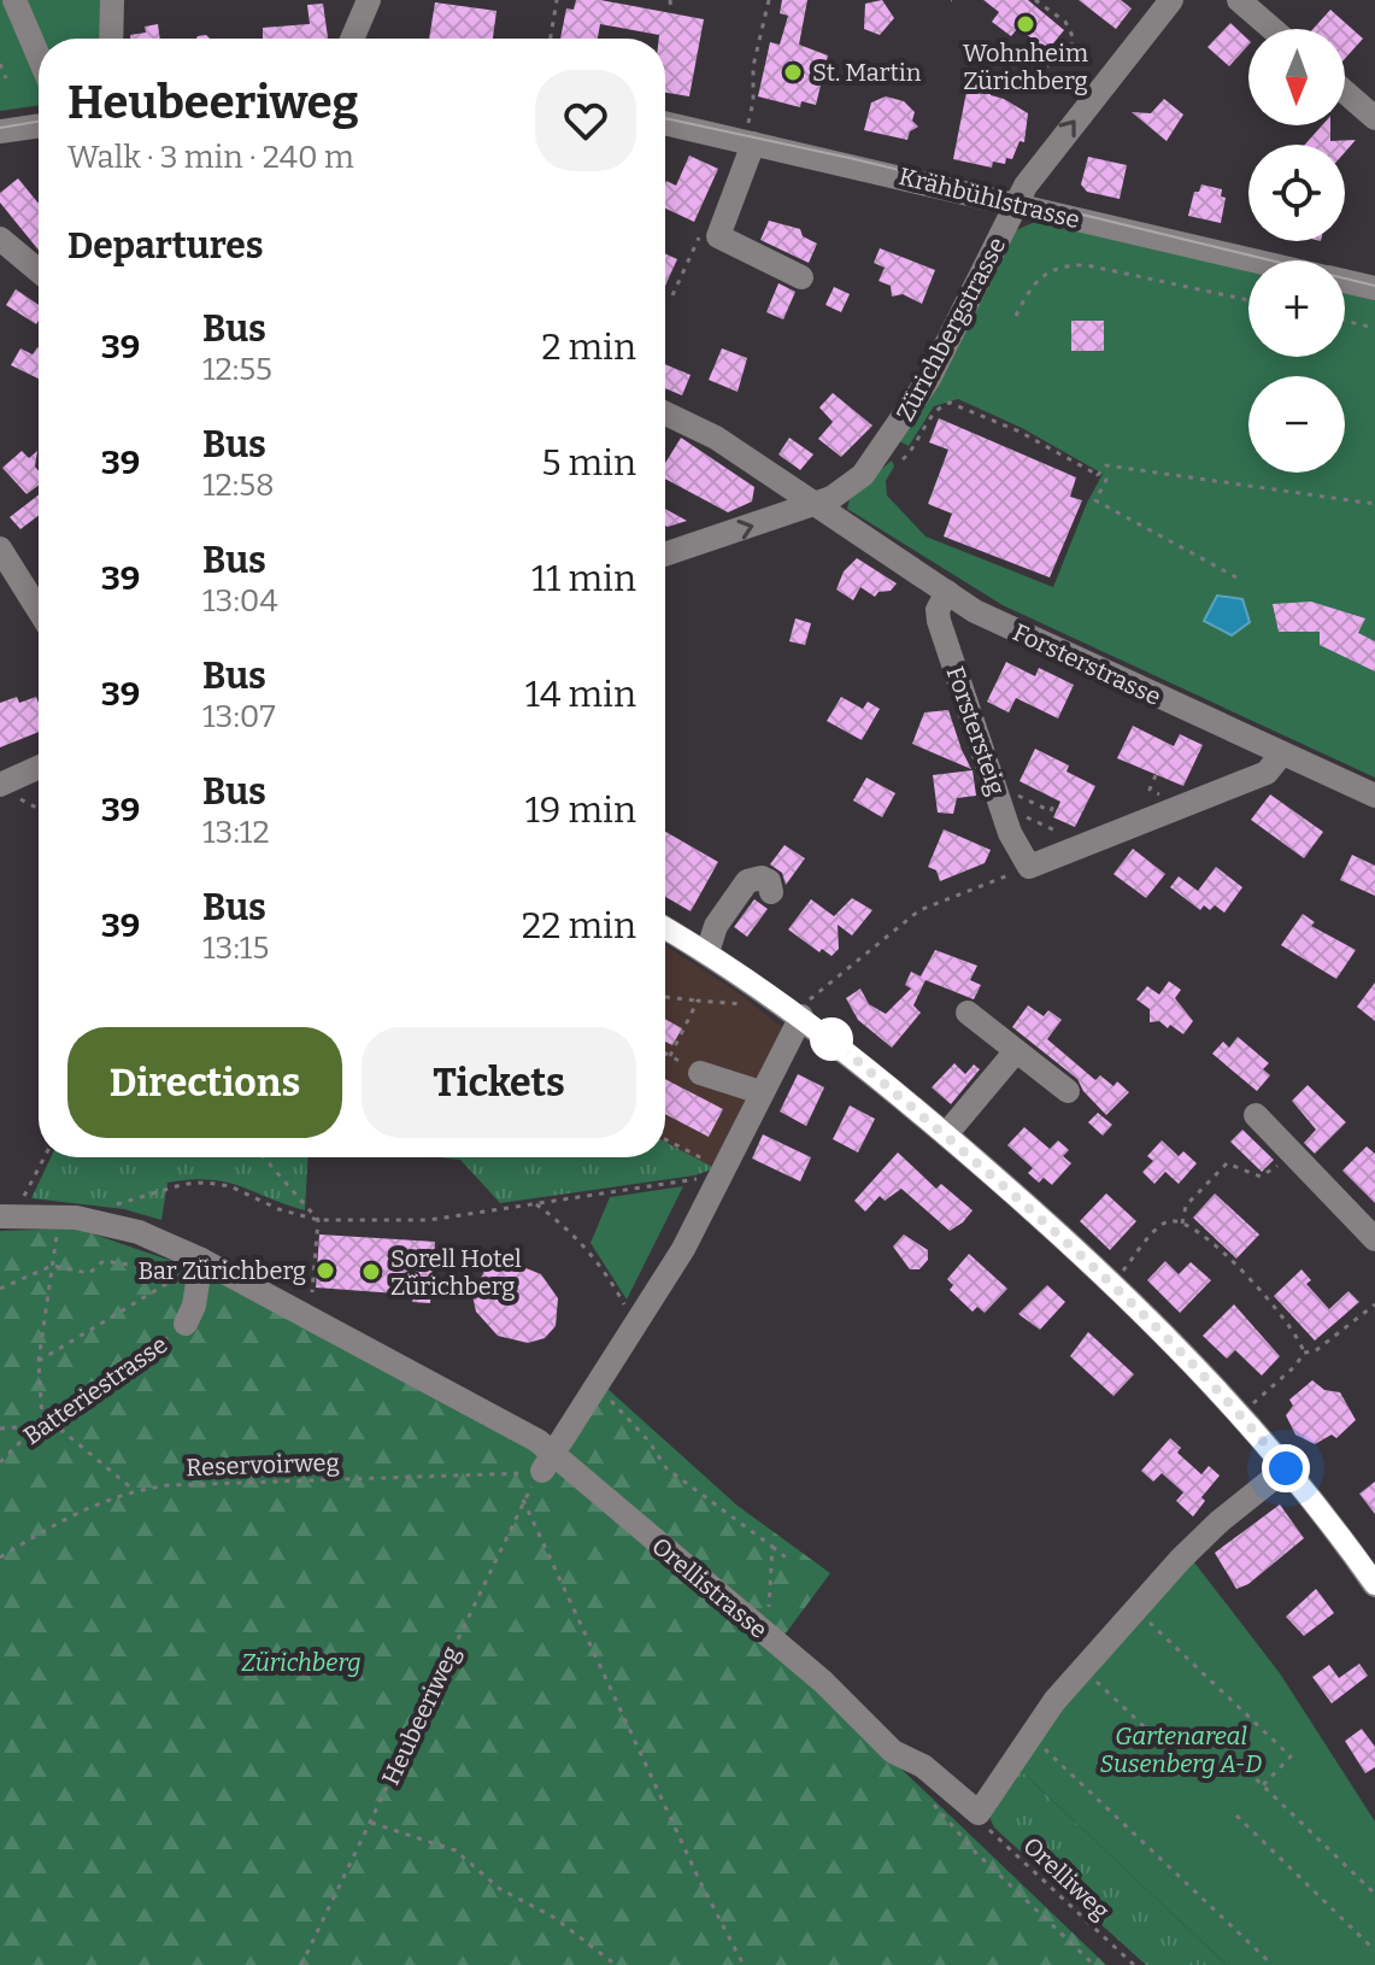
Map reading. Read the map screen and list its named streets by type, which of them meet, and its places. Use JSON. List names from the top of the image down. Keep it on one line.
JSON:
{"streets":{"street":["Krähbühlstrasse","Zürichbergstrasse","Forsterstrasse","Forstersteig","Batteriestrasse","Orellistrasse"],"path":["Reservoirweg","Heubeeriweg","Orelliweg"]},"crossings":[["Krähbühlstrasse","Zürichbergstrasse"],["Zürichbergstrasse","Forsterstrasse"],["Forsterstrasse","Forstersteig"],["Batteriestrasse","Orellistrasse"],["Reservoirweg","Orellistrasse"],["Reservoirweg","Heubeeriweg"],["Orellistrasse","Heubeeriweg"],["Orellistrasse","Orelliweg"]],"one_way":["Zürichbergstrasse"],"parks":["Zürichberg","Gartenareal Susenberg A-D"],"places":["Wohnheim Zürichberg","St. Martin","Bar Zürichberg","Sorell Hotel Zürichberg"],"lines":["bus line 39"],"north":"bottom","page":{"map_buttons":["+","−"],"heading":[["Heubeeriweg","Walk · 3 min · 240 m"],"Departures"],"list":[{"mark":"39","name":"Bus","note":"12:55","value":"2 min"},{"mark":"39","name":"Bus","note":"12:58","value":"5 min"},{"mark":"39","name":"Bus","note":"13:04","value":"11 min"},{"mark":"39","name":"Bus","note":"13:07","value":"14 min"},{"mark":"39","name":"Bus","note":"13:12","value":"19 min"},{"mark":"39","name":"Bus","note":"13:15","value":"22 min"}],"buttons":["Directions","Tickets"]}}
